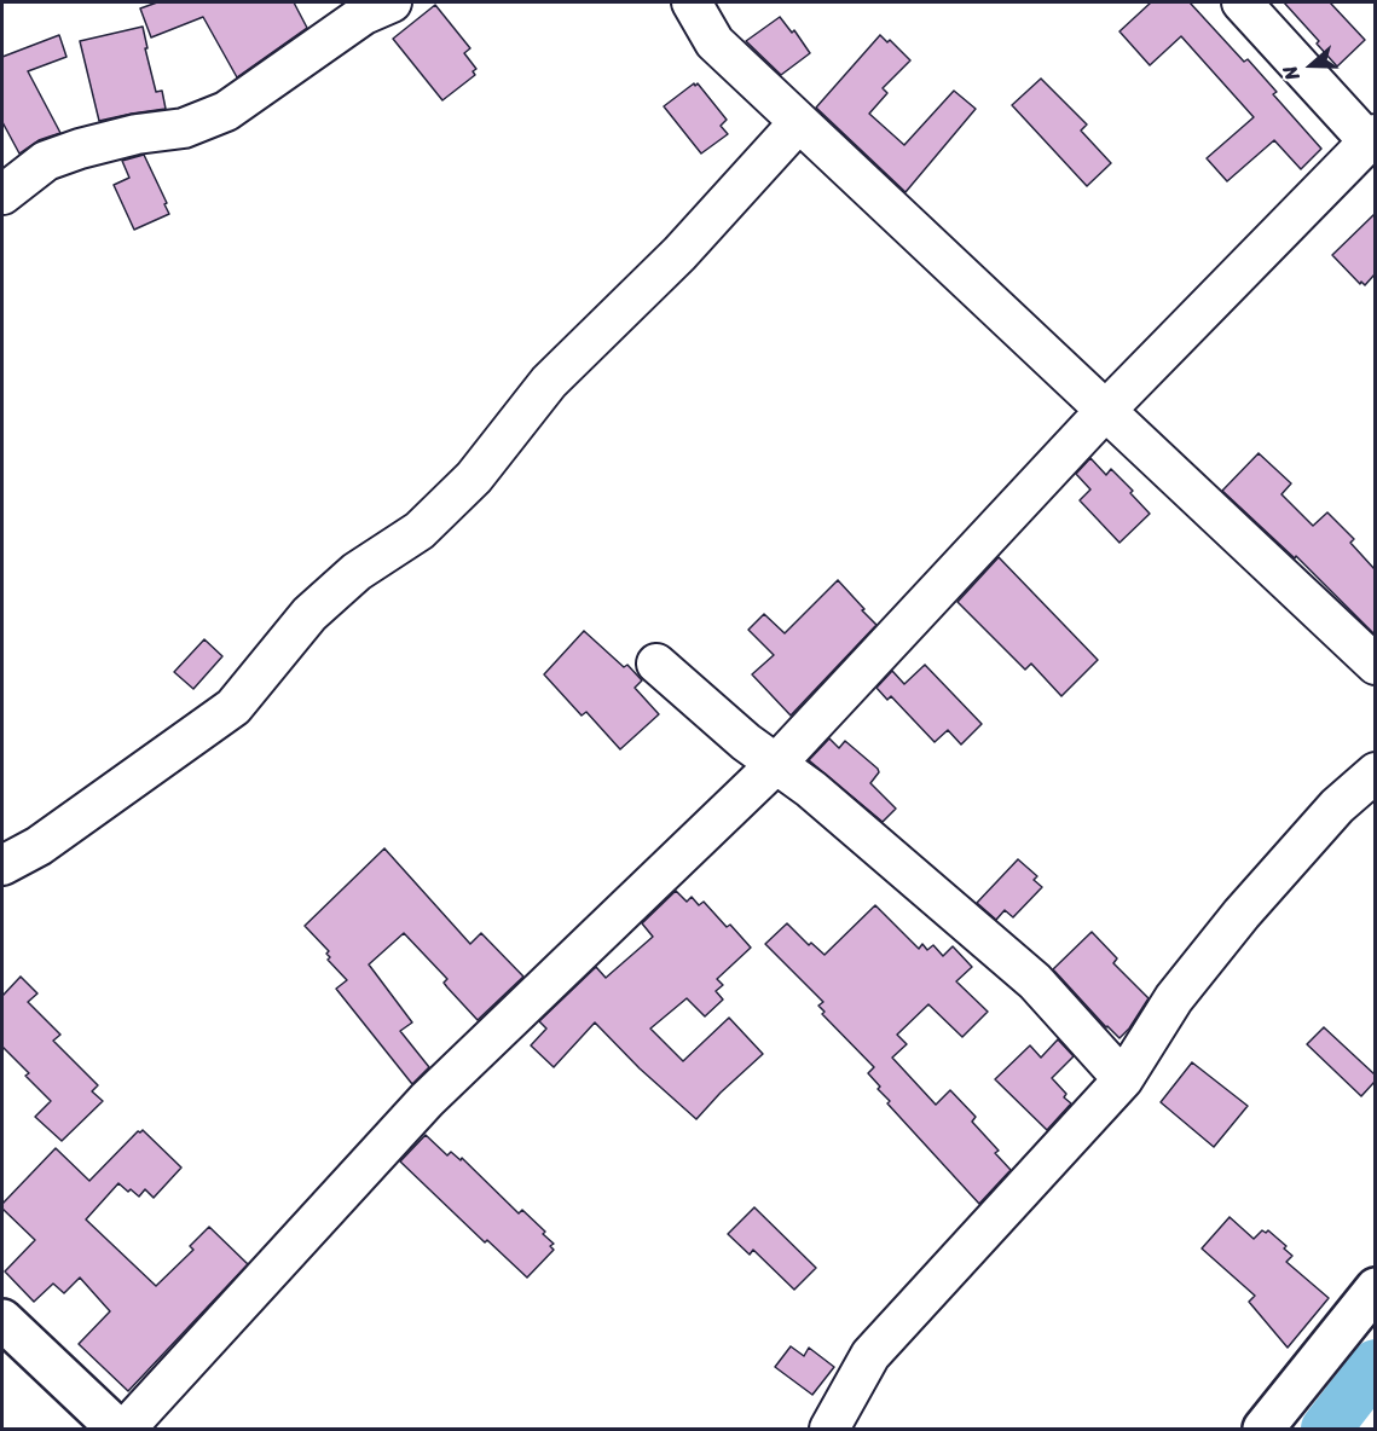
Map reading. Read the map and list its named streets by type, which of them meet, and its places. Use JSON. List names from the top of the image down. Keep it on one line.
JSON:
{"north":"left"}
